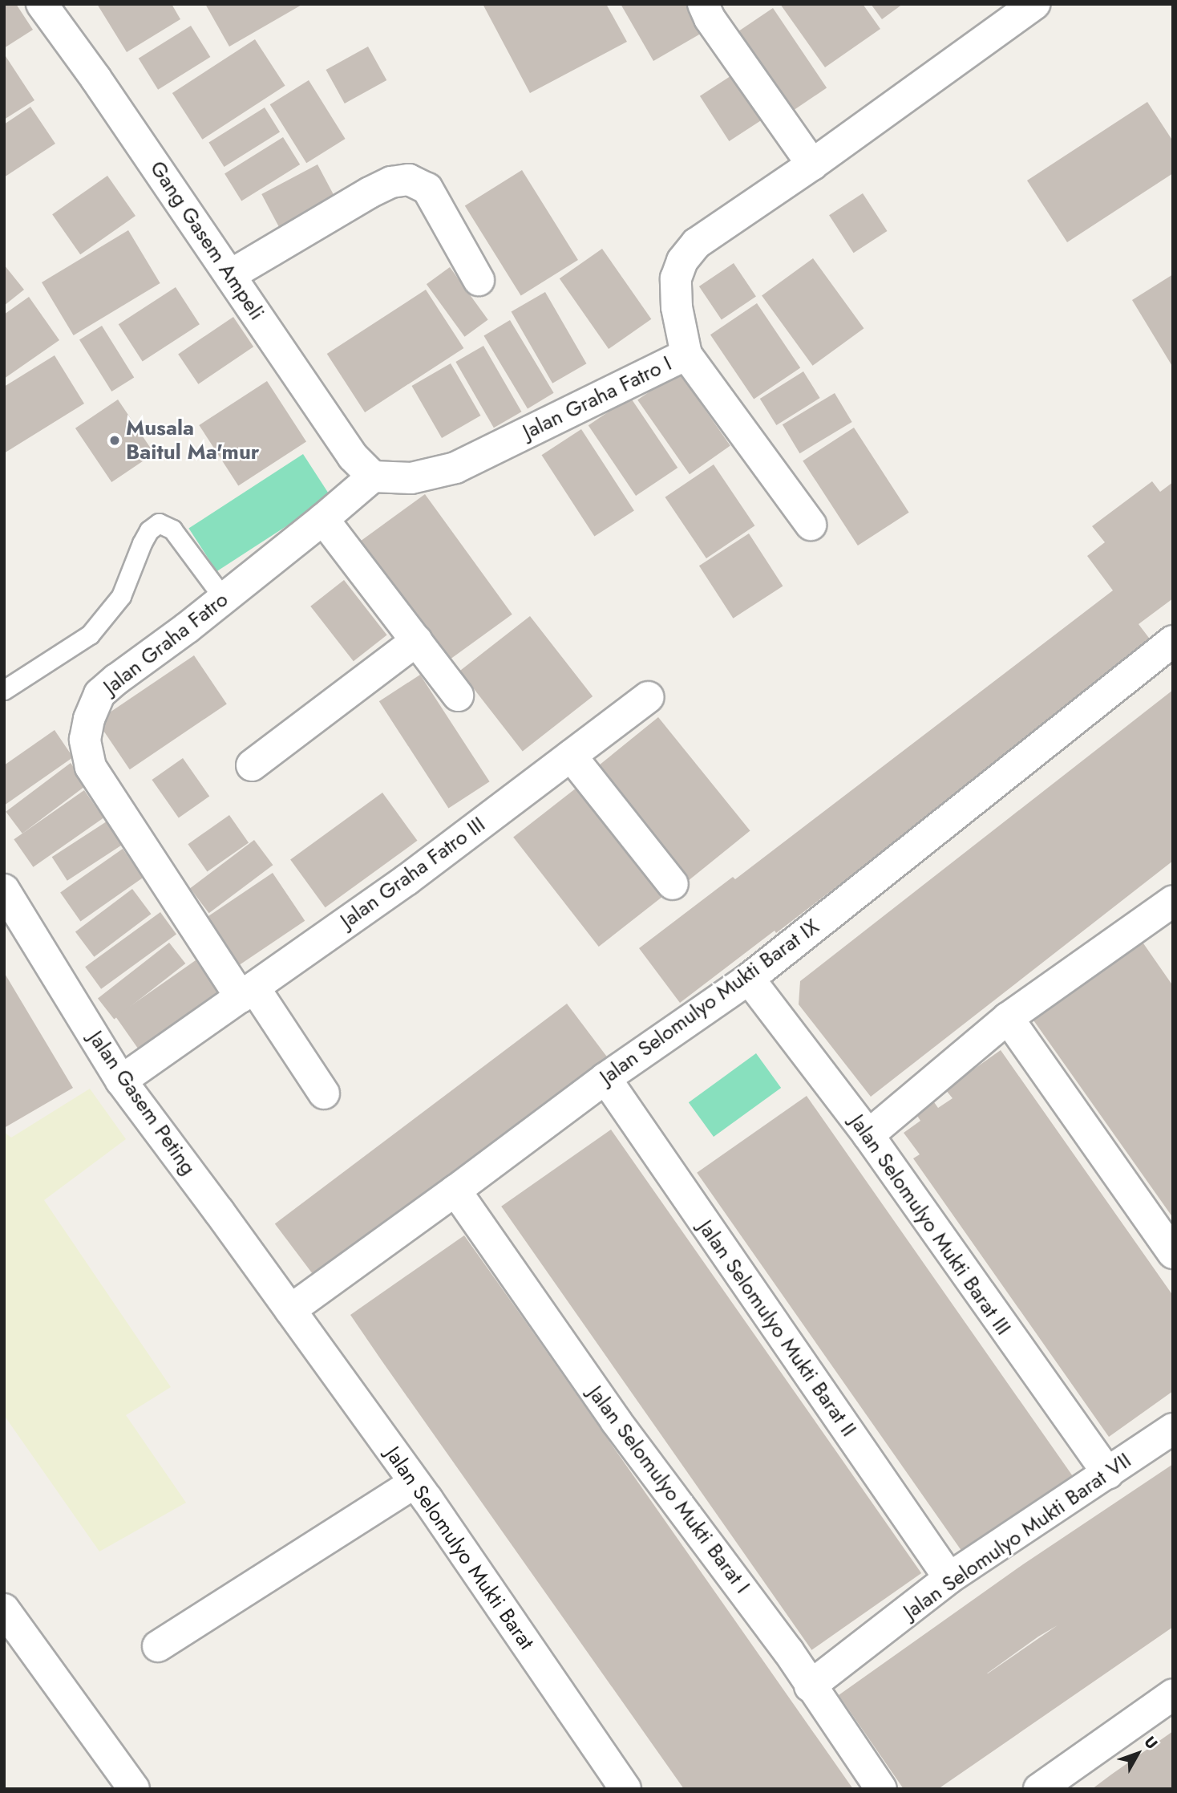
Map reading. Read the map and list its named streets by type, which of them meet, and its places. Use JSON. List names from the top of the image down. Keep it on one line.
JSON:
{"streets":{"street":["Gang Gasem Ampeli","Jalan Graha Fatro I","Jalan Graha Fatro","Jalan Graha Fatro III","Jalan Selomulyo Mukti Barat IX","Jalan Gasem Peting","Jalan Selomulyo Mukti Barat III","Jalan Selomulyo Mukti Barat II","Jalan Selomulyo Mukti Barat I","Jalan Selomulyo Mukti Barat VII","Jalan Selomulyo Mukti Barat"]},"crossings":[["Gang Gasem Ampeli","Jalan Graha Fatro I"],["Gang Gasem Ampeli","Jalan Graha Fatro"],["Jalan Graha Fatro I","Jalan Graha Fatro"],["Jalan Graha Fatro","Jalan Graha Fatro III"],["Jalan Graha Fatro III","Jalan Gasem Peting"],["Jalan Selomulyo Mukti Barat IX","Jalan Gasem Peting"],["Jalan Selomulyo Mukti Barat IX","Jalan Selomulyo Mukti Barat III"],["Jalan Selomulyo Mukti Barat IX","Jalan Selomulyo Mukti Barat II"],["Jalan Selomulyo Mukti Barat IX","Jalan Selomulyo Mukti Barat I"],["Jalan Selomulyo Mukti Barat IX","Jalan Selomulyo Mukti Barat"],["Jalan Gasem Peting","Jalan Selomulyo Mukti Barat"],["Jalan Selomulyo Mukti Barat III","Jalan Selomulyo Mukti Barat VII"],["Jalan Selomulyo Mukti Barat II","Jalan Selomulyo Mukti Barat VII"],["Jalan Selomulyo Mukti Barat I","Jalan Selomulyo Mukti Barat VII"]],"places":["Musala Baitul Ma'mur"],"north":"top right"}
